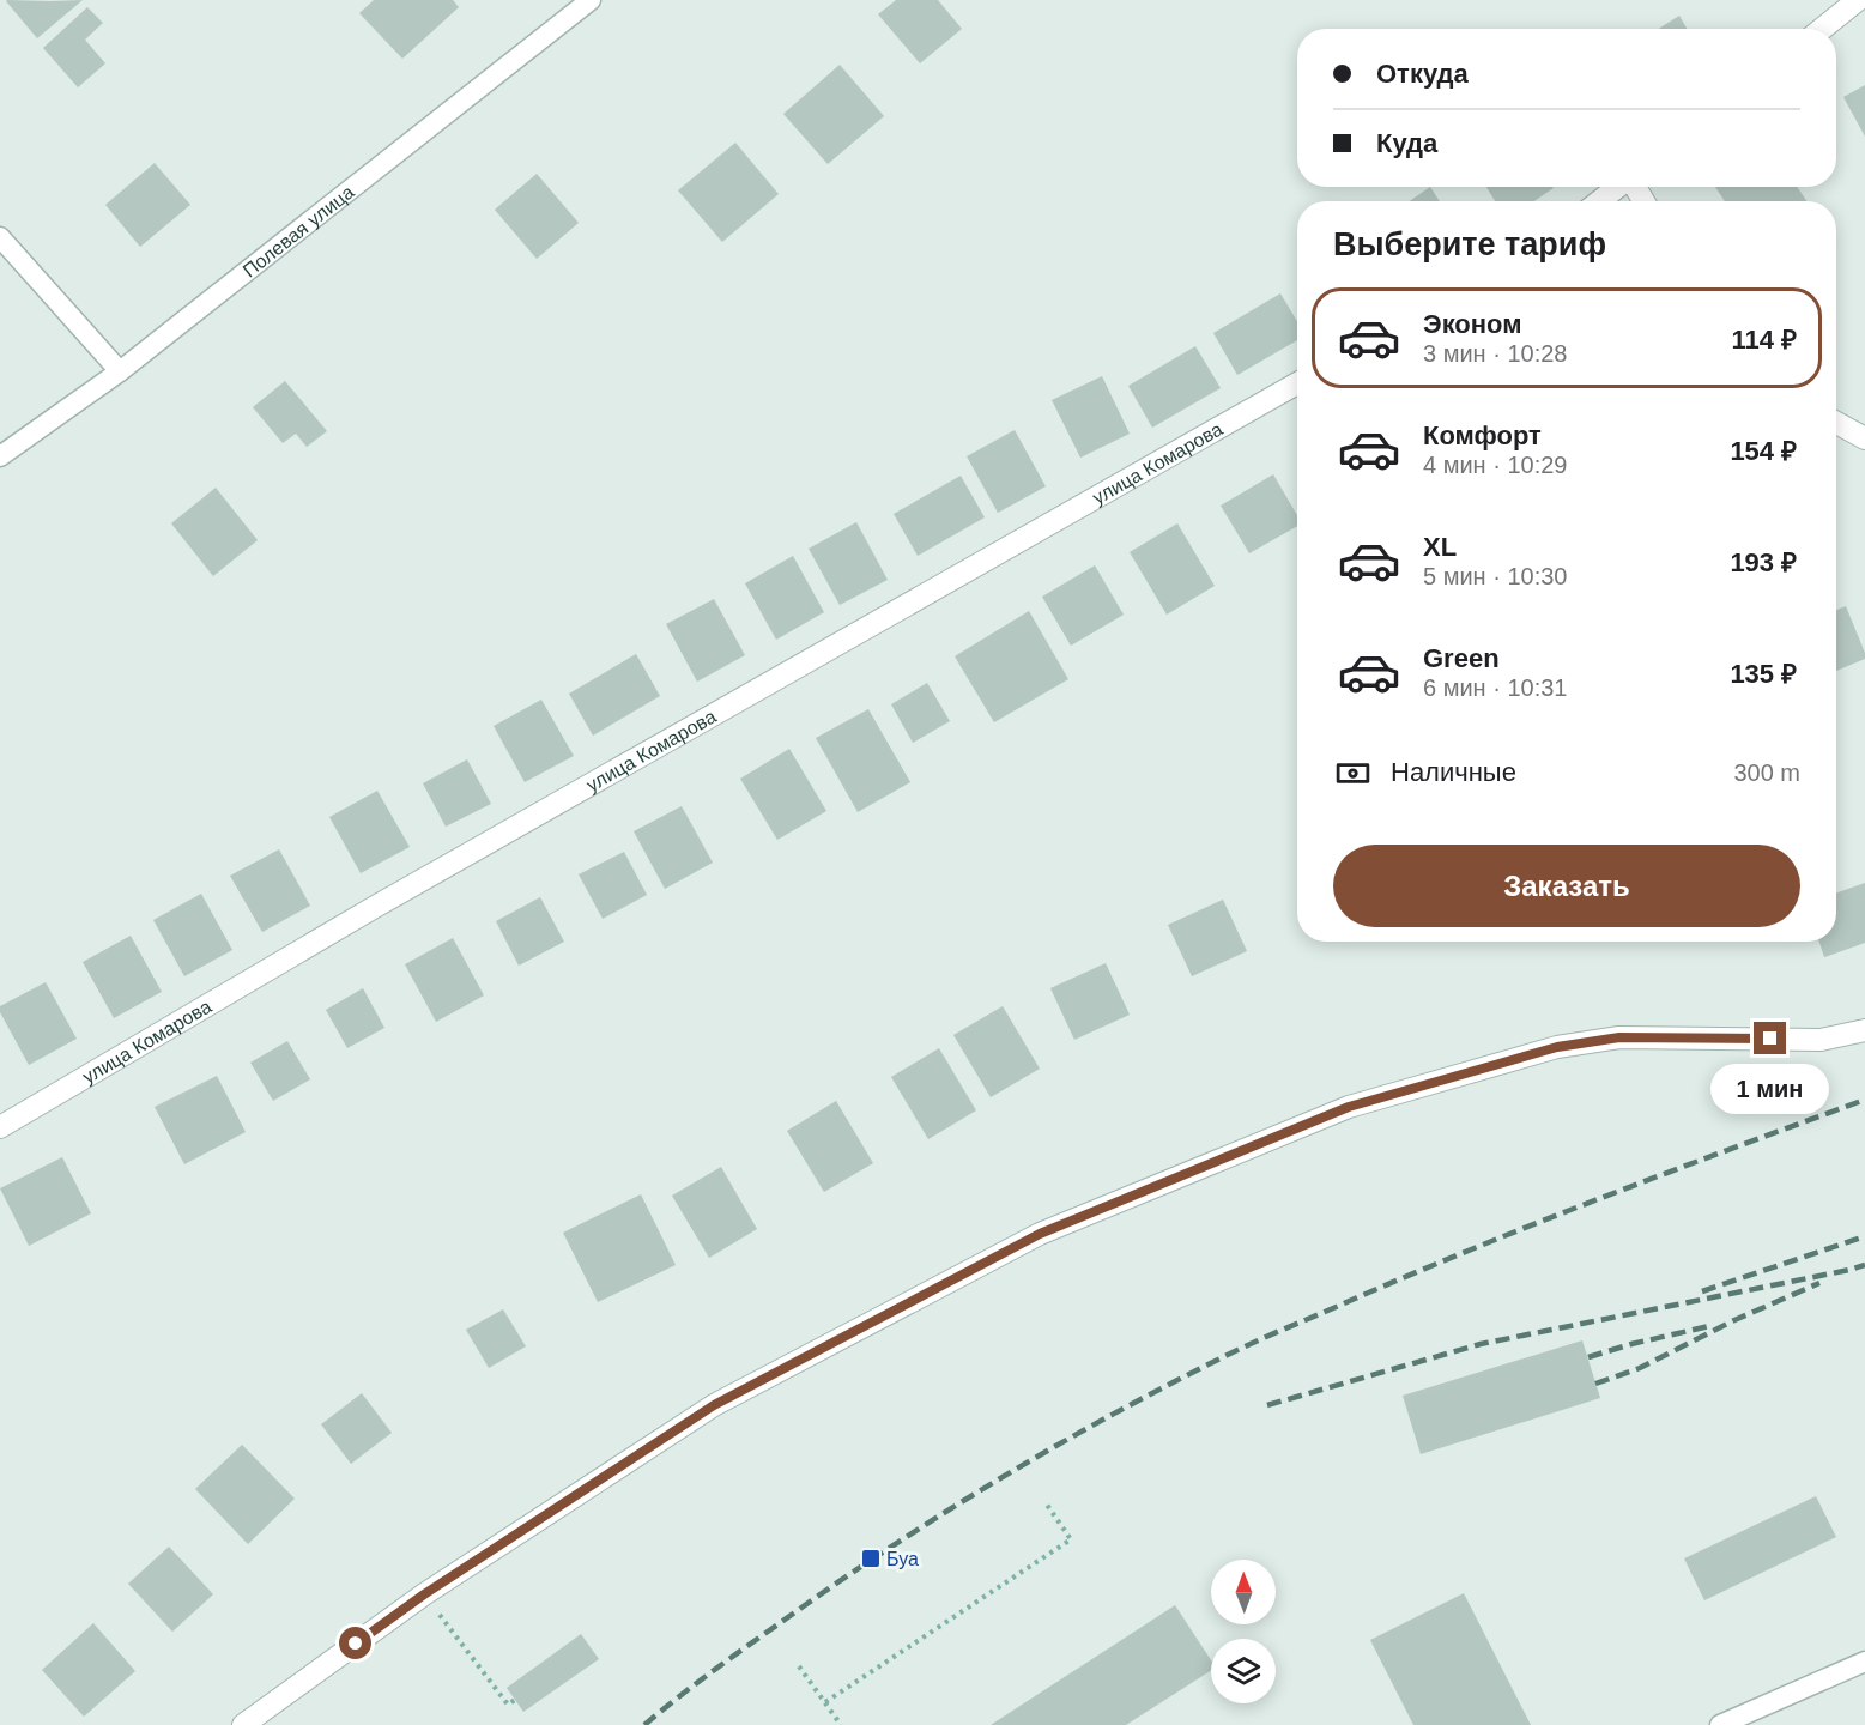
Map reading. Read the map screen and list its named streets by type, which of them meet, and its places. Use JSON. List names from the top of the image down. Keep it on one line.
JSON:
{"streets":{"street":["улица Комарова"],"lane":["Полевая улица"]},"places":{"transit":["Буа"]},"north":"top","page":{"banner":["Откуда","Куда"],"heading":"Выберите тариф","list":[{"name":"Эконом","note":"3 мин · 10:28","value":"114 ₽"},{"name":"Комфорт","note":"4 мин · 10:29","value":"154 ₽"},{"name":"XL","note":"5 мин · 10:30","value":"193 ₽"},{"name":"Green","note":"6 мин · 10:31","value":"135 ₽"}],"pay":["Наличные","300 m"],"buttons":"Заказать","bubble":"1 мин"}}
